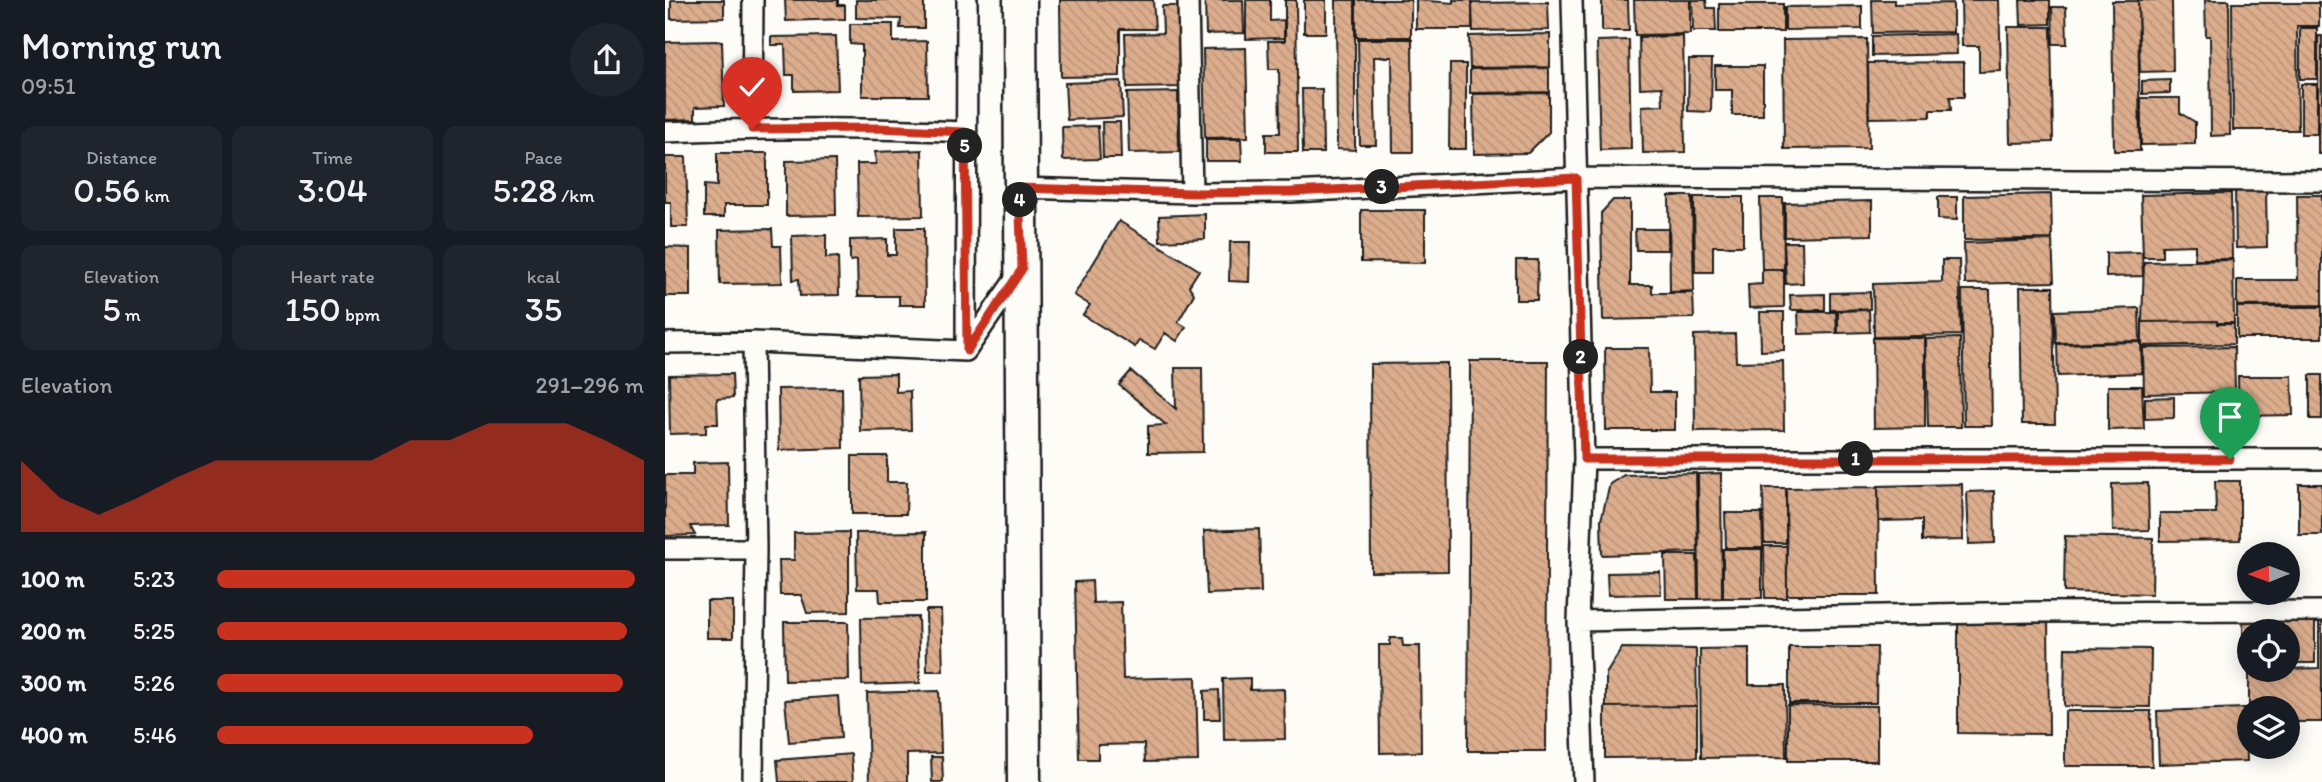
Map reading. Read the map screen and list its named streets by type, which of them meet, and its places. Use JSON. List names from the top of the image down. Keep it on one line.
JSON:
{"north":"left","page":{"heading":["Morning run","09:51"],"stats":[["Distance","0.56 km"],["Time","3:04"],["Pace","5:28 /km"],["Elevation","5 m"],["Heart rate","150 bpm"],["kcal","35"]],"pins":["5","3","4","2","1"],"chart":["Elevation","291–296 m"],"list":[{"name":"100 m","note":"5:23"},{"name":"200 m","note":"5:25"},{"name":"300 m","note":"5:26"},{"name":"400 m","note":"5:46"}]}}
